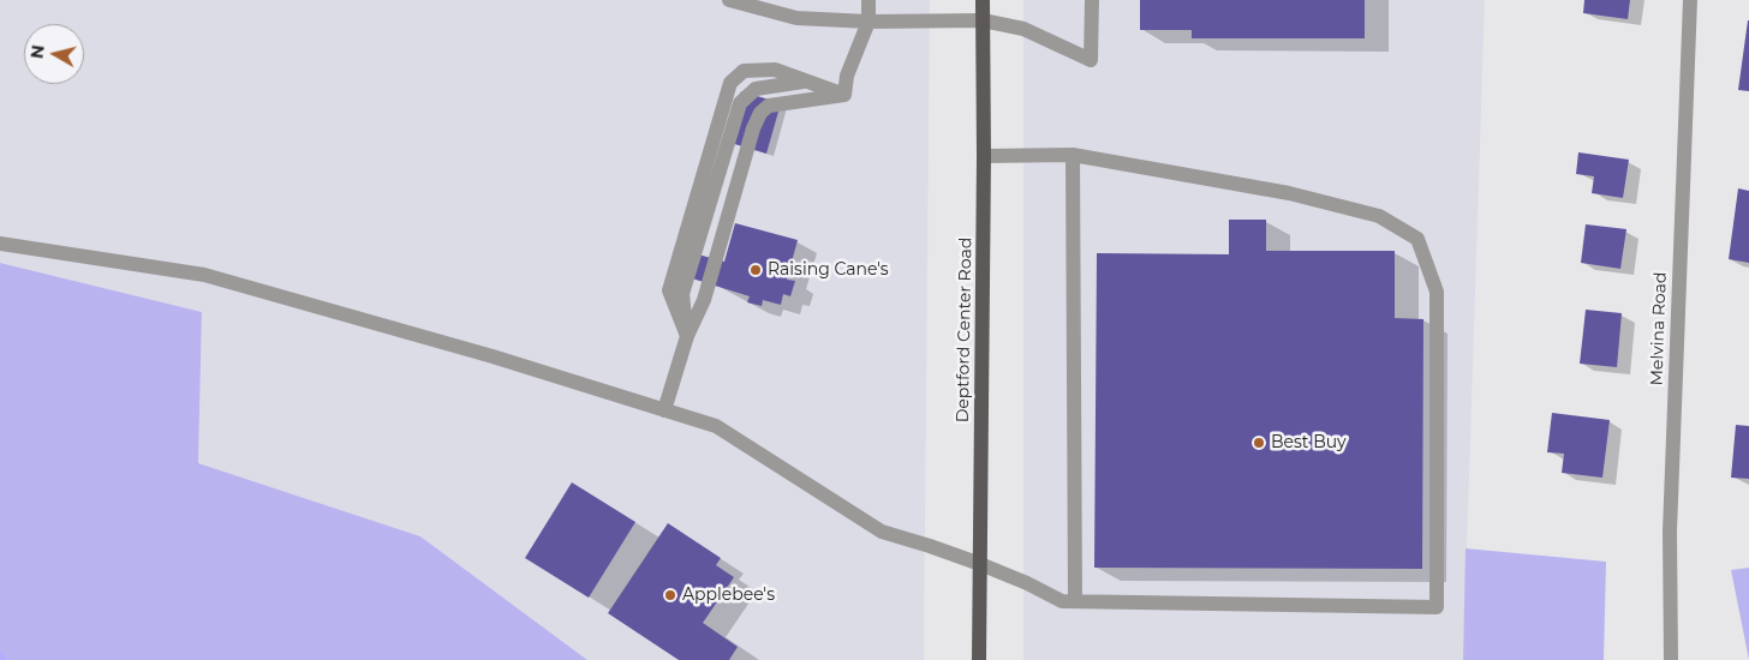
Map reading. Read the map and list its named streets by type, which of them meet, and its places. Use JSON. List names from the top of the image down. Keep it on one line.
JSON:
{"streets":{"main road":["Deptford Center Road"],"street":["Melvina Road"]},"places":["Raising Cane's","Best Buy","Applebee's"],"north":"left"}
